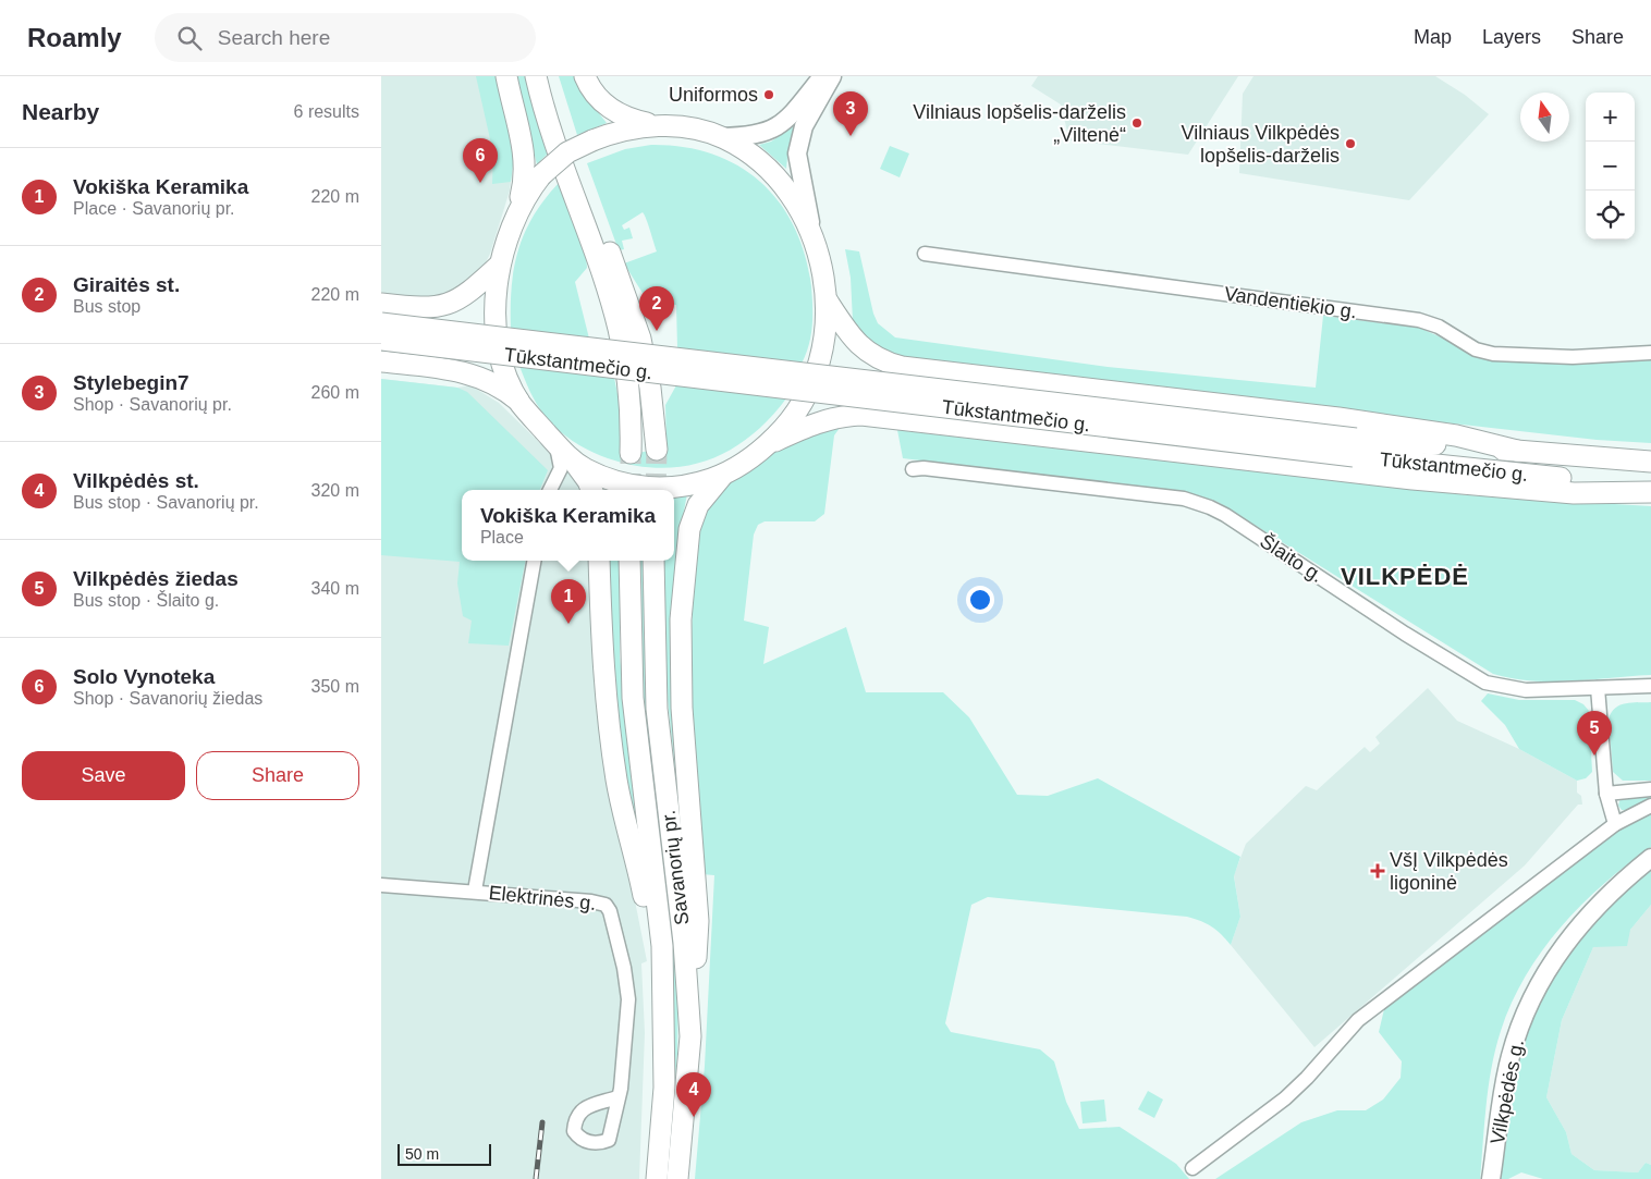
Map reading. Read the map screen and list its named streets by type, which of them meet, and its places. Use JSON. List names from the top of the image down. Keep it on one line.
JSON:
{"streets":{"highway":["Tūkstantmečio g.","Savanorių pr."],"main road":["Vilkpėdės g."],"street":["Vandentiekio g.","Šlaito g.","Elektrinės g."]},"districts":["VILKPĖDĖ"],"places":{"other":["Uniformos","Vilniaus lopšelis-darželis „Viltenė“","Vilniaus Vilkpėdės lopšelis-darželis"],"health":["VšĮ Vilkpėdės ligoninė"]},"scale_bar":"50 m","north":"top","page":{"header":"Roamly","search":"Search here","nav":["Map","Layers","Share"],"heading":["Nearby","6 results"],"pins":["3","6","2","1","5","4"],"map_buttons":["+","−"],"list":[{"mark":"1","name":"Vokiška Keramika","note":"Place · Savanorių pr.","value":"220 m"},{"mark":"2","name":"Giraitės st.","note":"Bus stop","value":"220 m"},{"mark":"3","name":"Stylebegin7","note":"Shop · Savanorių pr.","value":"260 m"},{"mark":"4","name":"Vilkpėdės st.","note":"Bus stop · Savanorių pr.","value":"320 m"},{"mark":"5","name":"Vilkpėdės žiedas","note":"Bus stop · Šlaito g.","value":"340 m"},{"mark":"6","name":"Solo Vynoteka","note":"Shop · Savanorių žiedas","value":"350 m"}],"popup":["Vokiška Keramika","Place"],"buttons":["Save","Share"],"scale":"50 m"}}
